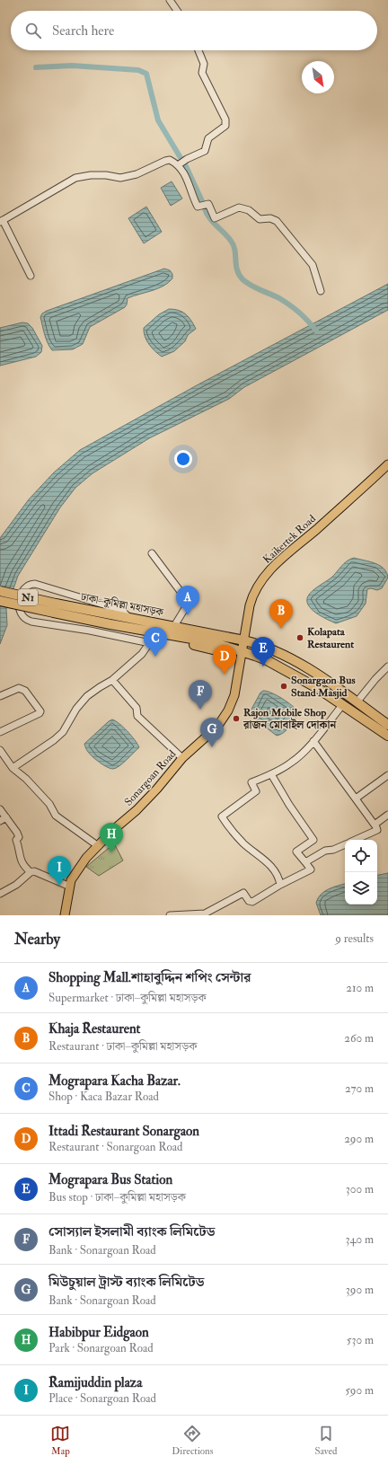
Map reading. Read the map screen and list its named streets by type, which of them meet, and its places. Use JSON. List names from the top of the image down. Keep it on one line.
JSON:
{"streets":{"highway":["N1","ঢাকা–কুমিল্লা মহাসড়ক"],"main road":["Kaikertek Road","Sonargoan Road"]},"crossings":[["Kaikertek Road","ঢাকা–কুমিল্লা মহাসড়ক"],["Kaikertek Road","Sonargoan Road"],["ঢাকা–কুমিল্লা মহাসড়ক","Sonargoan Road"]],"places":["Kolapata Restaurent","Sonargaon Bus Stand Masjid","Rajon Mobile Shop রাজন মোবাইল দোকান"],"north":"bottom right","page":{"search":"Search here","pins":["A","B","C","E","D","F","G","H","I"],"heading":["Nearby","9 results"],"list":[{"mark":"A","name":"Shopping Mall.শাহাবুদ্দিন শপিং সেন্টার","note":"Supermarket · ঢাকা–কুমিল্লা মহাসড়ক","value":"210 m"},{"mark":"B","name":"Khaja Restaurent","note":"Restaurant · ঢাকা–কুমিল্লা মহাসড়ক","value":"260 m"},{"mark":"C","name":"Mograpara Kacha Bazar.","note":"Shop · Kaca Bazar Road","value":"270 m"},{"mark":"D","name":"Ittadi Restaurant Sonargaon","note":"Restaurant · Sonargoan Road","value":"290 m"},{"mark":"E","name":"Mograpara Bus Station","note":"Bus stop · ঢাকা–কুমিল্লা মহাসড়ক","value":"300 m"},{"mark":"F","name":"সোস্যাল ইসলামী ব্যাংক লিমিটেড","note":"Bank · Sonargoan Road","value":"340 m"},{"mark":"G","name":"মিউচুয়াল ট্রাস্ট ব্যাংক লিমিটেড","note":"Bank · Sonargoan Road","value":"390 m"},{"mark":"H","name":"Habibpur Eidgaon","note":"Park · Sonargoan Road","value":"530 m"},{"mark":"I","name":"Ramijuddin plaza","note":"Place · Sonargoan Road","value":"590 m"}],"nav":["Map","Directions","Saved"]}}
